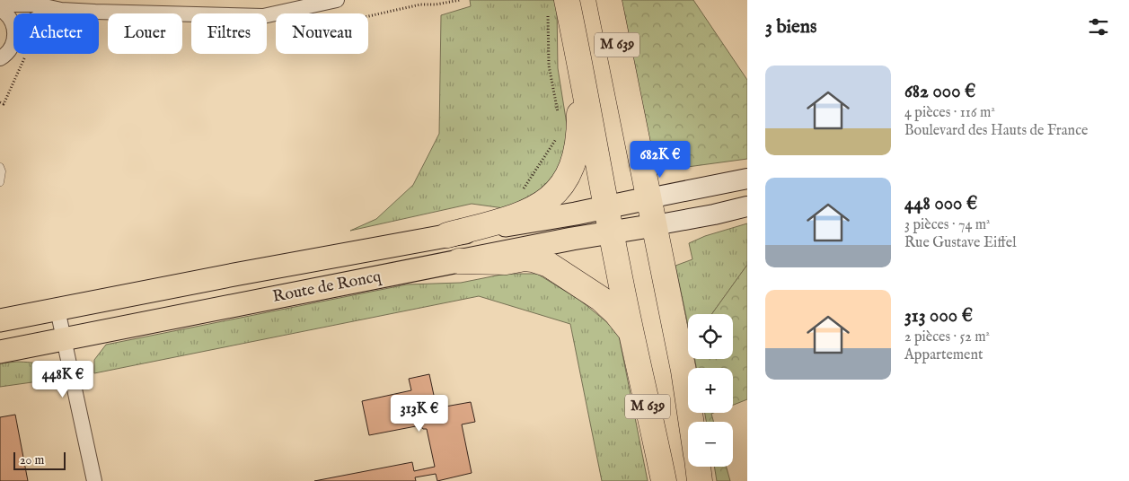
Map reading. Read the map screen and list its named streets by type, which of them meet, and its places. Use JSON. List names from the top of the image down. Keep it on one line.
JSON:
{"streets":{"highway":["M 639"],"main road":["Route de Roncq"]},"crossings":[["M 639","Route de Roncq"]],"scale_bar":"20 m","page":{"heading":"3 biens","chip":["Acheter","Louer","Filtres","Nouveau"],"list":[{"name":"682 000 €","note":"4 pièces · 116 m² · Boulevard des Hauts de France"},{"name":"448 000 €","note":"3 pièces · 74 m² · Rue Gustave Eiffel"},{"name":"313 000 €","note":"2 pièces · 52 m² · Appartement"}],"price":["682K €","448K €","313K €"],"map_buttons":["+","−"],"scale":"20 m"}}
